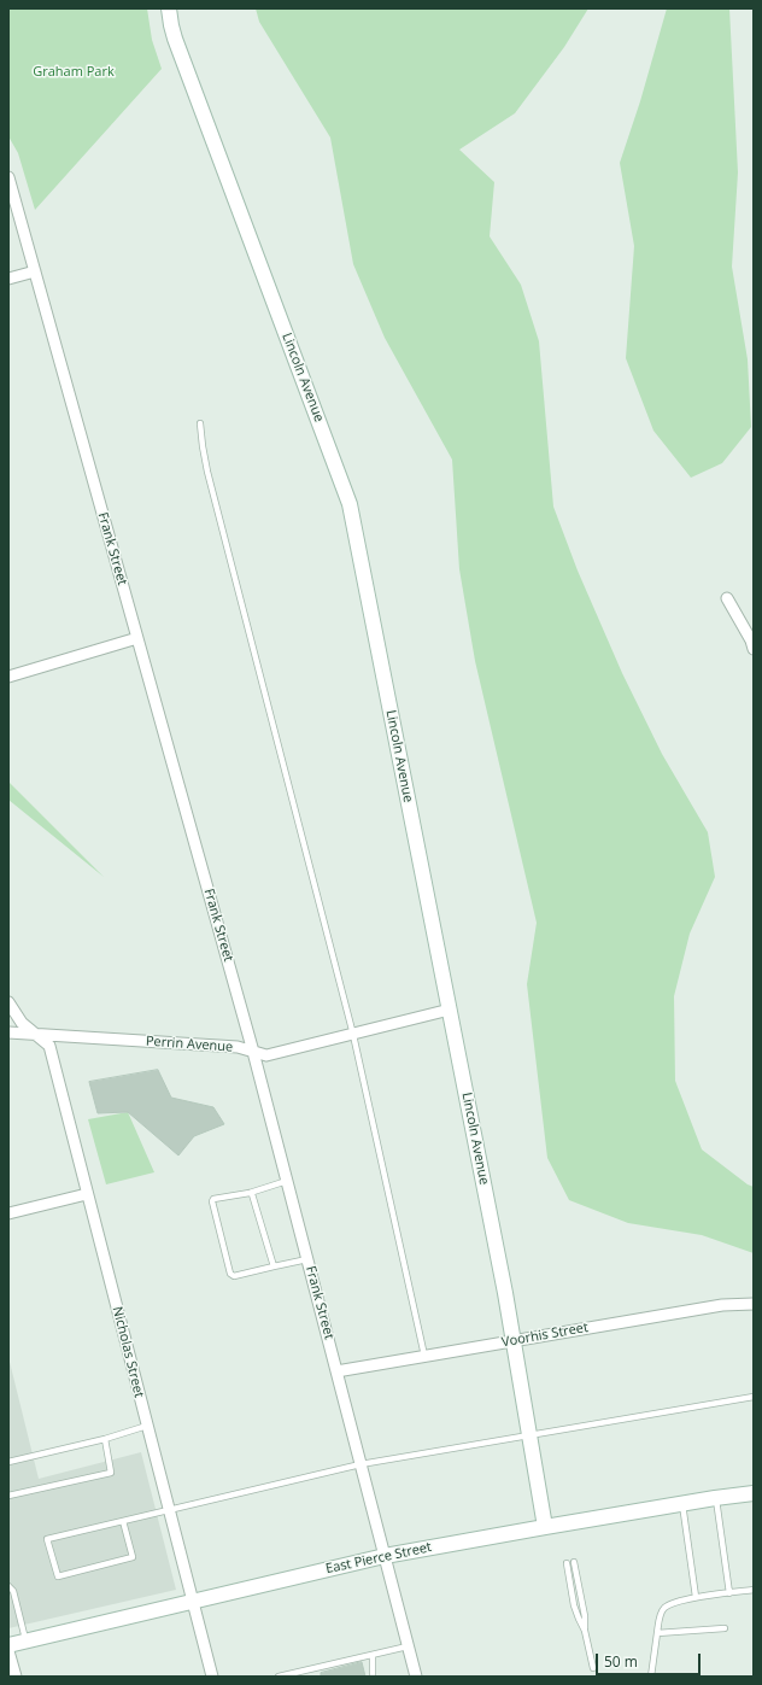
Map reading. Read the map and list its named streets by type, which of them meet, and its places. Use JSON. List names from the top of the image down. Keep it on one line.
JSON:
{"streets":{"street":["Lincoln Avenue","Frank Street","Perrin Avenue","Voorhis Street","Nicholas Street","East Pierce Street"]},"crossings":[["Lincoln Avenue","Perrin Avenue"],["Lincoln Avenue","Voorhis Street"],["Lincoln Avenue","East Pierce Street"],["Frank Street","Perrin Avenue"],["Frank Street","Voorhis Street"],["Frank Street","East Pierce Street"],["Perrin Avenue","Nicholas Street"],["Nicholas Street","East Pierce Street"]],"parks":["Graham Park"],"scale_bar":"50 m"}
